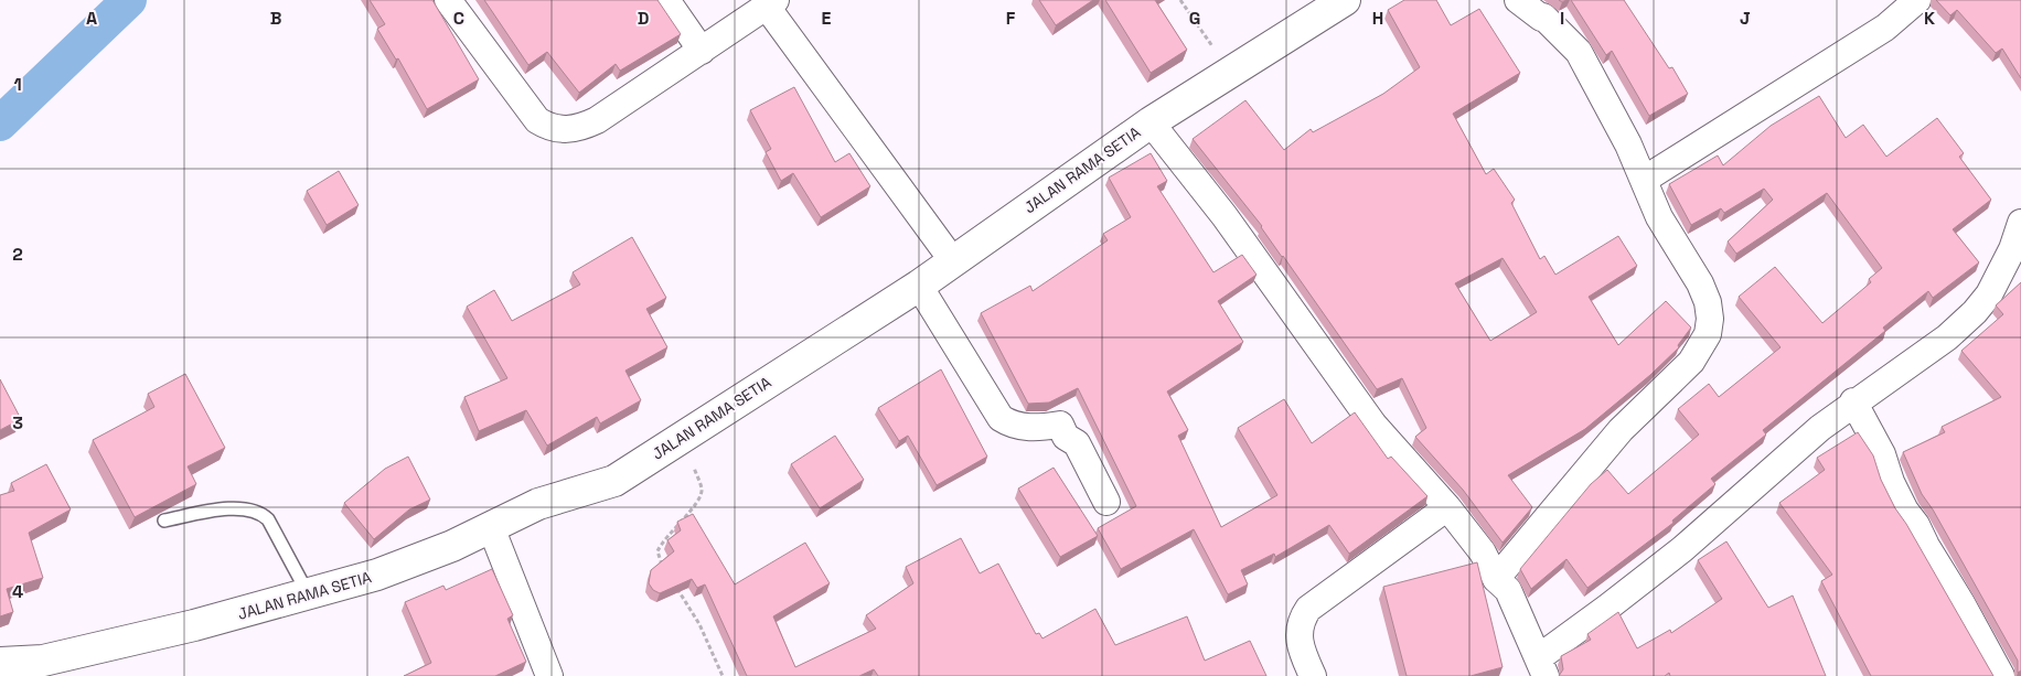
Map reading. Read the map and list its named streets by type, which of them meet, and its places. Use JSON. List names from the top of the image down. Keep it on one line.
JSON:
{"streets":{"street":["JALAN RAMA SETIA"]},"grid":{"columns":["A","B","C","D","E","F","G","H","I","J","K"],"rows":["1","2","3","4"]}}
